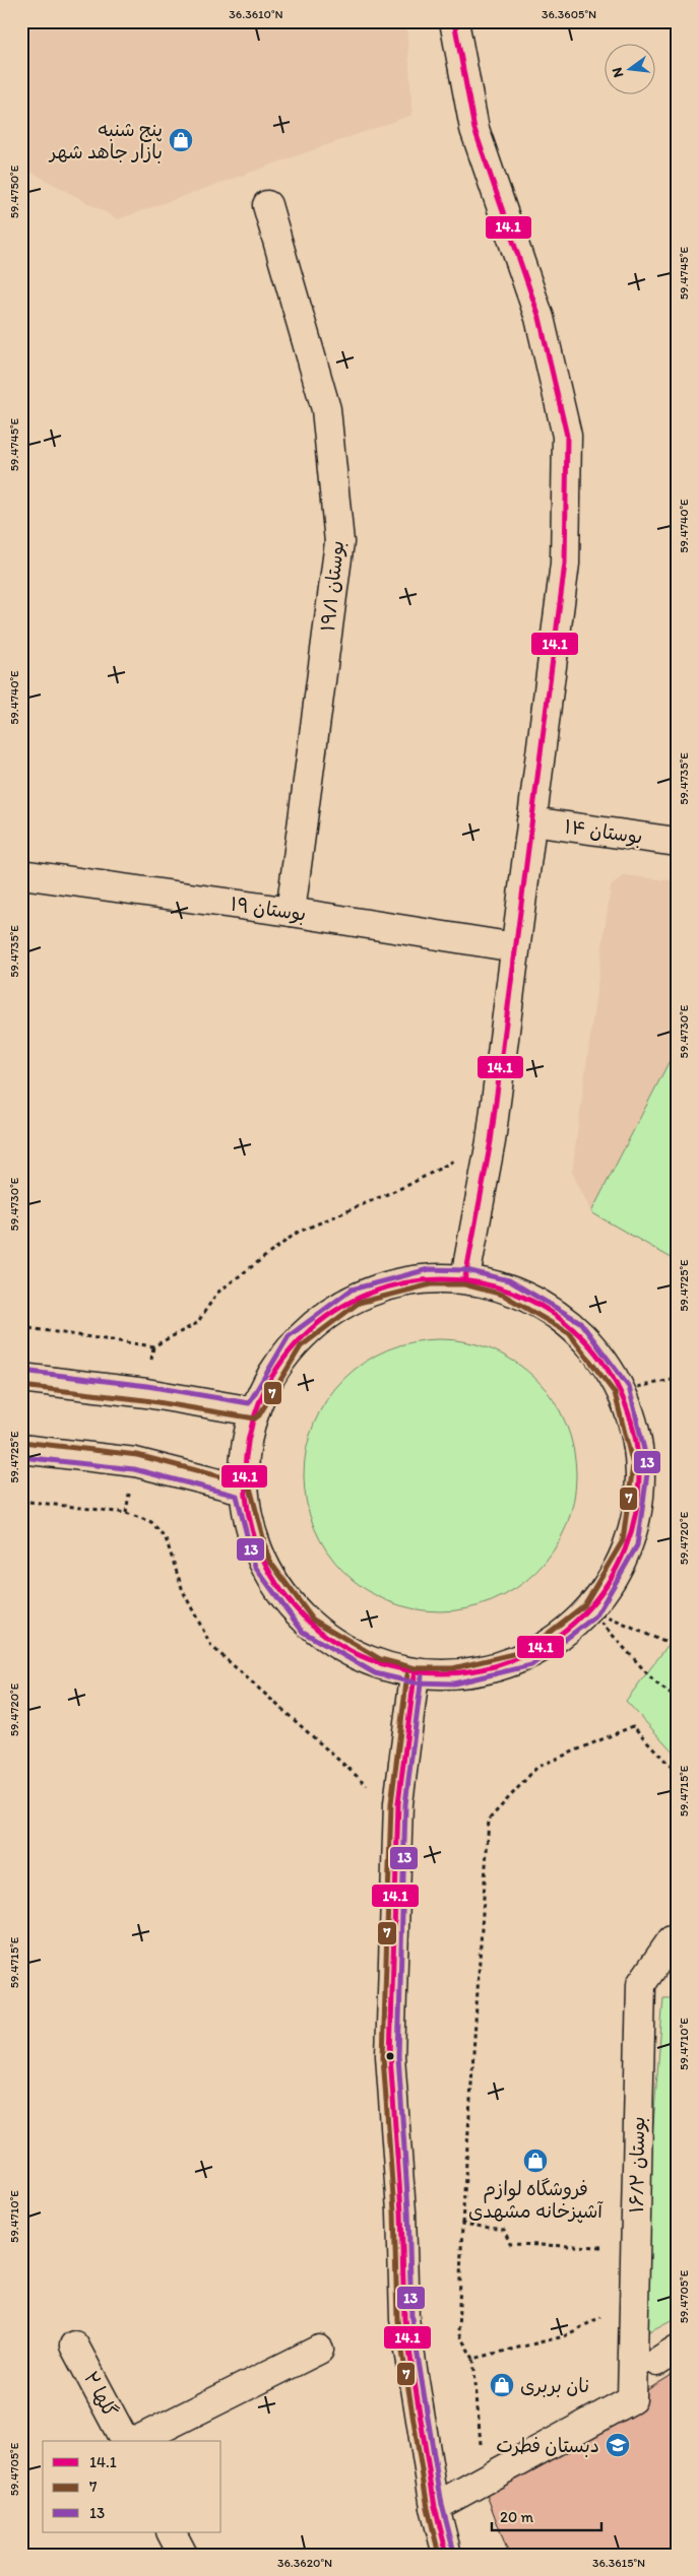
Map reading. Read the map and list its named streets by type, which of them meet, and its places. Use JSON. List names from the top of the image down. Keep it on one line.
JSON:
{"streets":{"street":["بوستان ۱۹/۱","بوستان ۱۴","بوستان ۱۹","بوستان ۱۶/۲","گلها ۲"]},"crossings":[["بوستان ۱۹/۱","بوستان ۱۹"]],"places":{"shop":["پنج شنبه بازار جاهد شهر","فروشگاه لوازم آشپزخانه مشهدی","نان بربری"],"school or university":["دبستان فطرت"]},"lines":["transit line 14.1","transit line 13","transit line 7"],"legend":["14.1","7","13"],"scale_bar":"20 m","north":"left","coordinates":["36.3610°N","36.3605°N","59.4750°E","59.4745°E","59.4740°E","59.4735°E","59.4730°E","59.4725°E","59.4720°E","59.4715°E","59.4710°E","59.4705°E","36.3620°N","36.3615°N"]}
